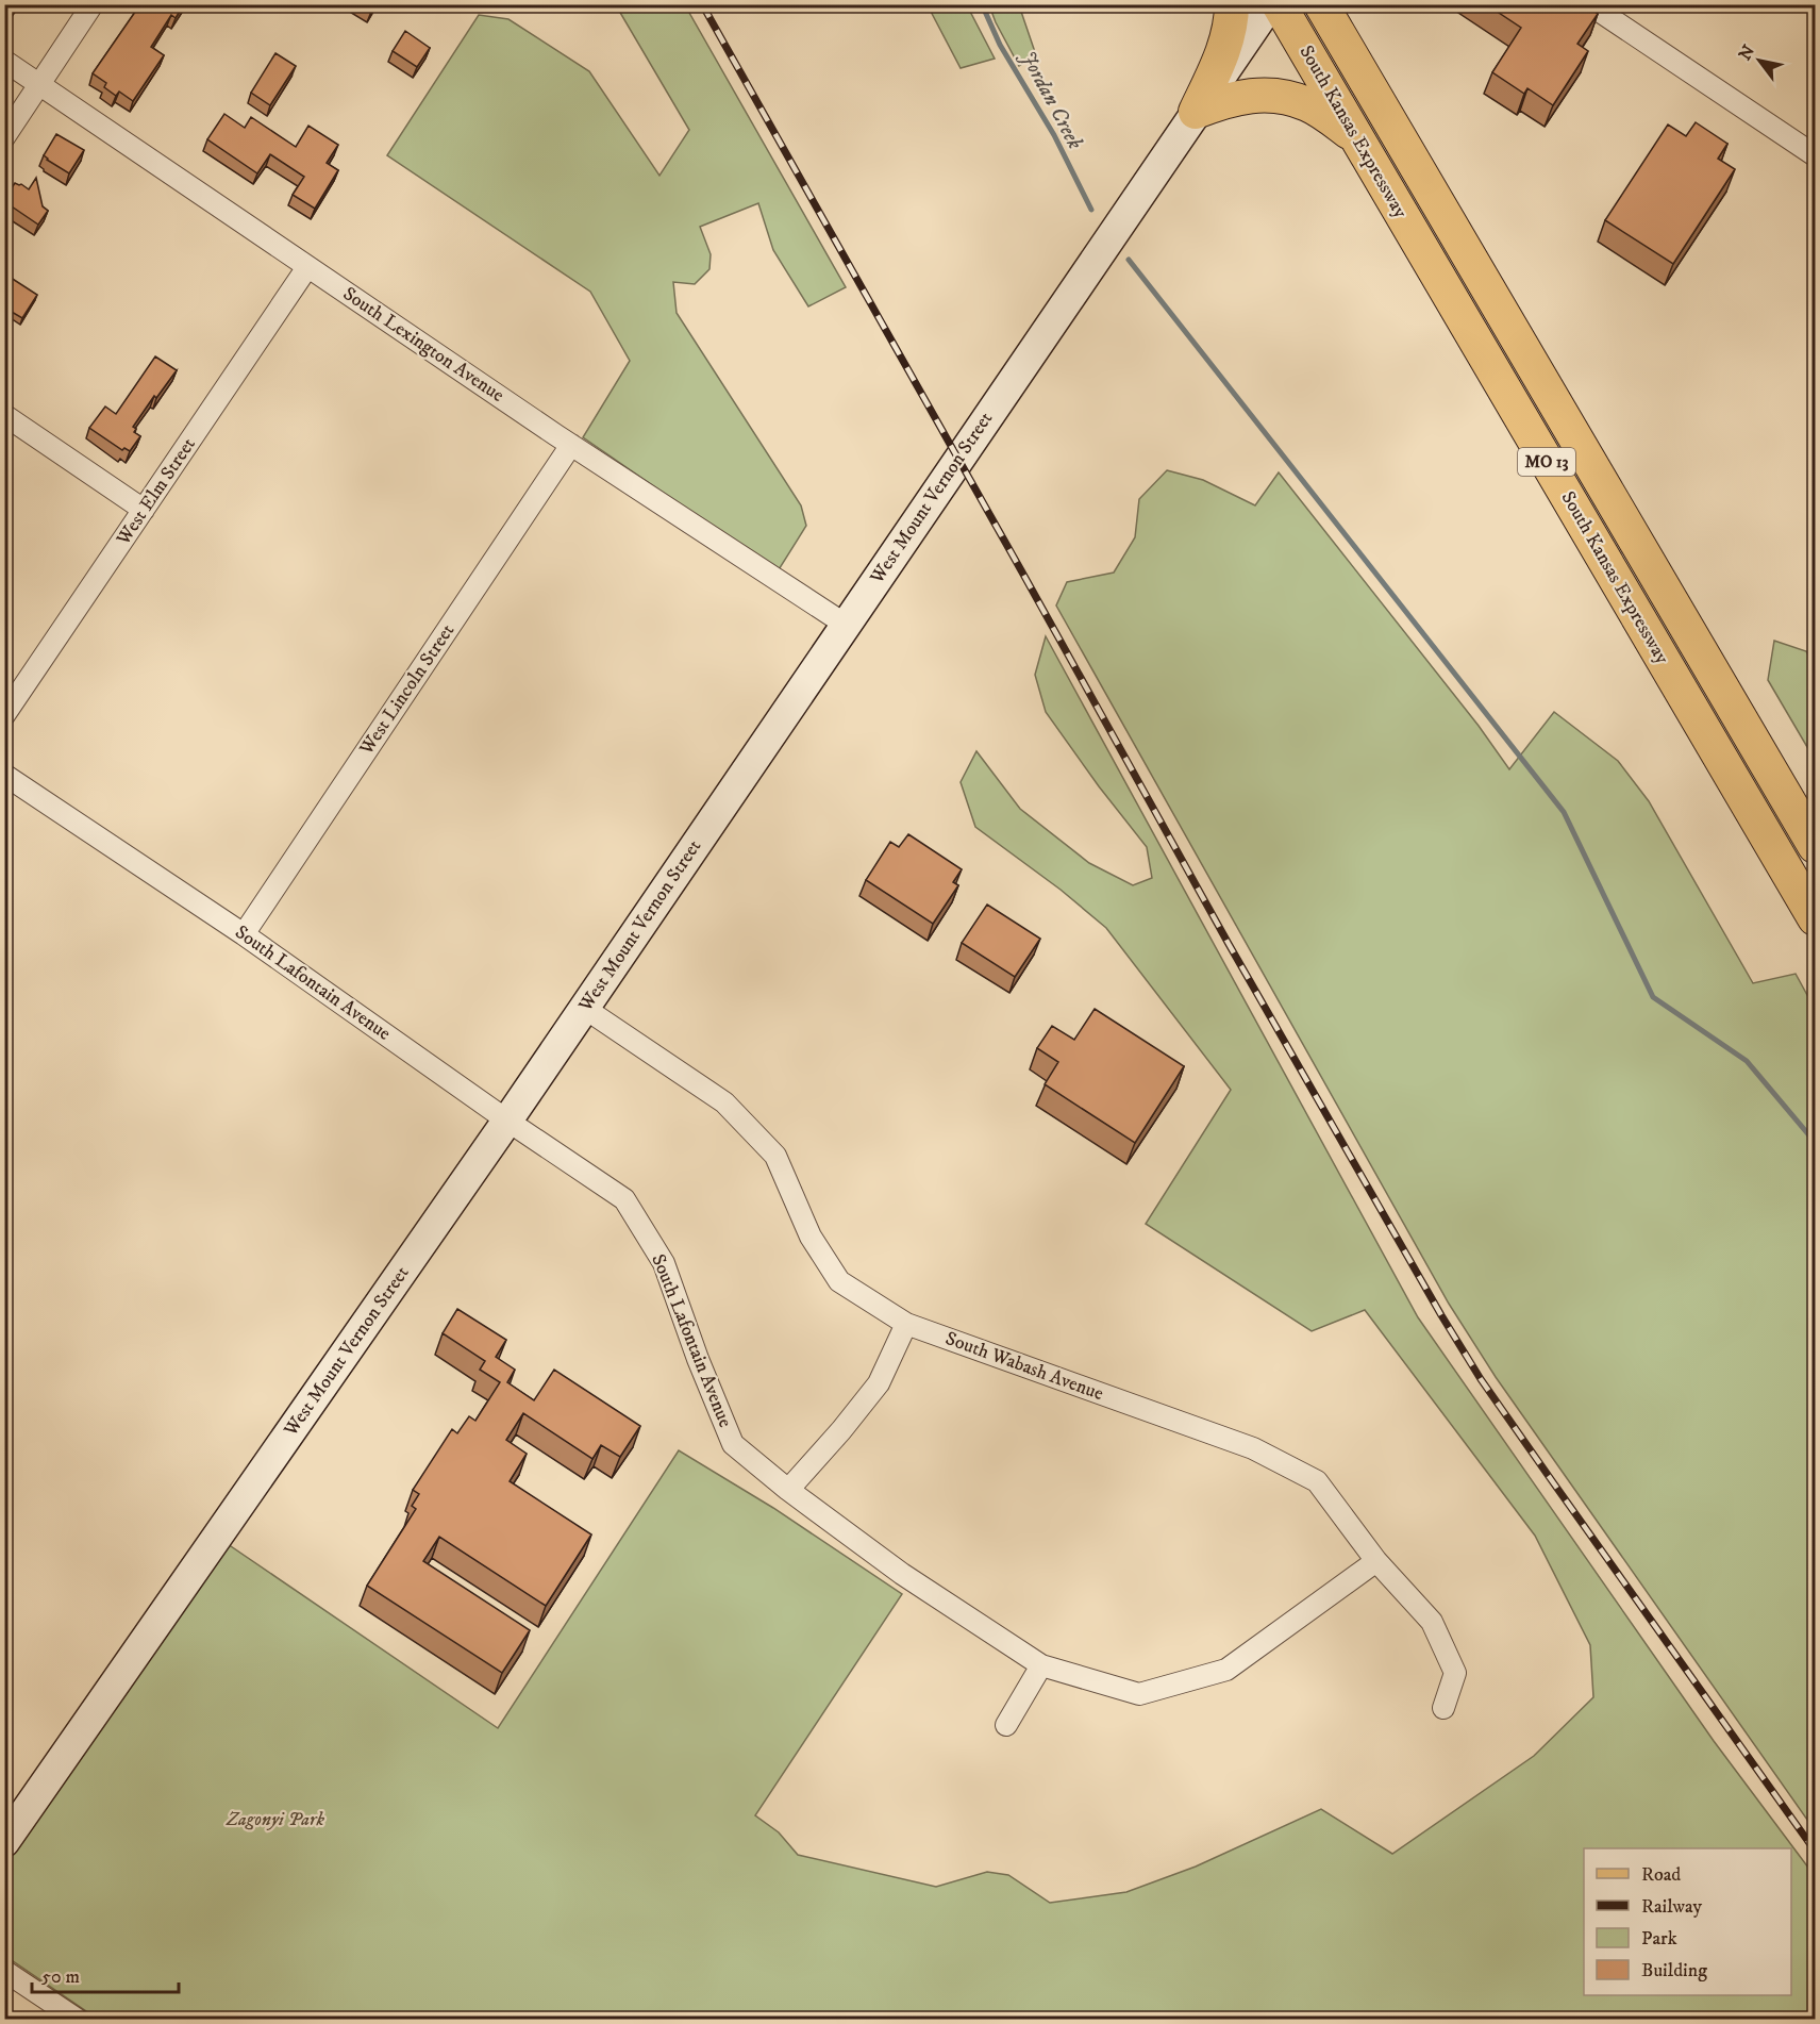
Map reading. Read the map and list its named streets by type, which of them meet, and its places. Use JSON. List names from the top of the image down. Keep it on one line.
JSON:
{"streets":{"main road":["South Kansas Expressway","MO 13"],"street":["South Lexington Avenue","West Elm Street","West Mount Vernon Street","West Lincoln Street","South Lafontain Avenue","South Wabash Avenue"]},"crossings":[["South Lexington Avenue","West Elm Street"],["South Lexington Avenue","West Mount Vernon Street"],["South Lexington Avenue","West Lincoln Street"],["West Mount Vernon Street","South Lafontain Avenue"],["West Mount Vernon Street","South Wabash Avenue"],["West Lincoln Street","South Lafontain Avenue"],["South Lafontain Avenue","South Wabash Avenue"]],"water":["Jordan Creek"],"parks":["Zagonyi Park"],"legend":["Road","Railway","Park","Building"],"scale_bar":"50 m","north":"top left"}
